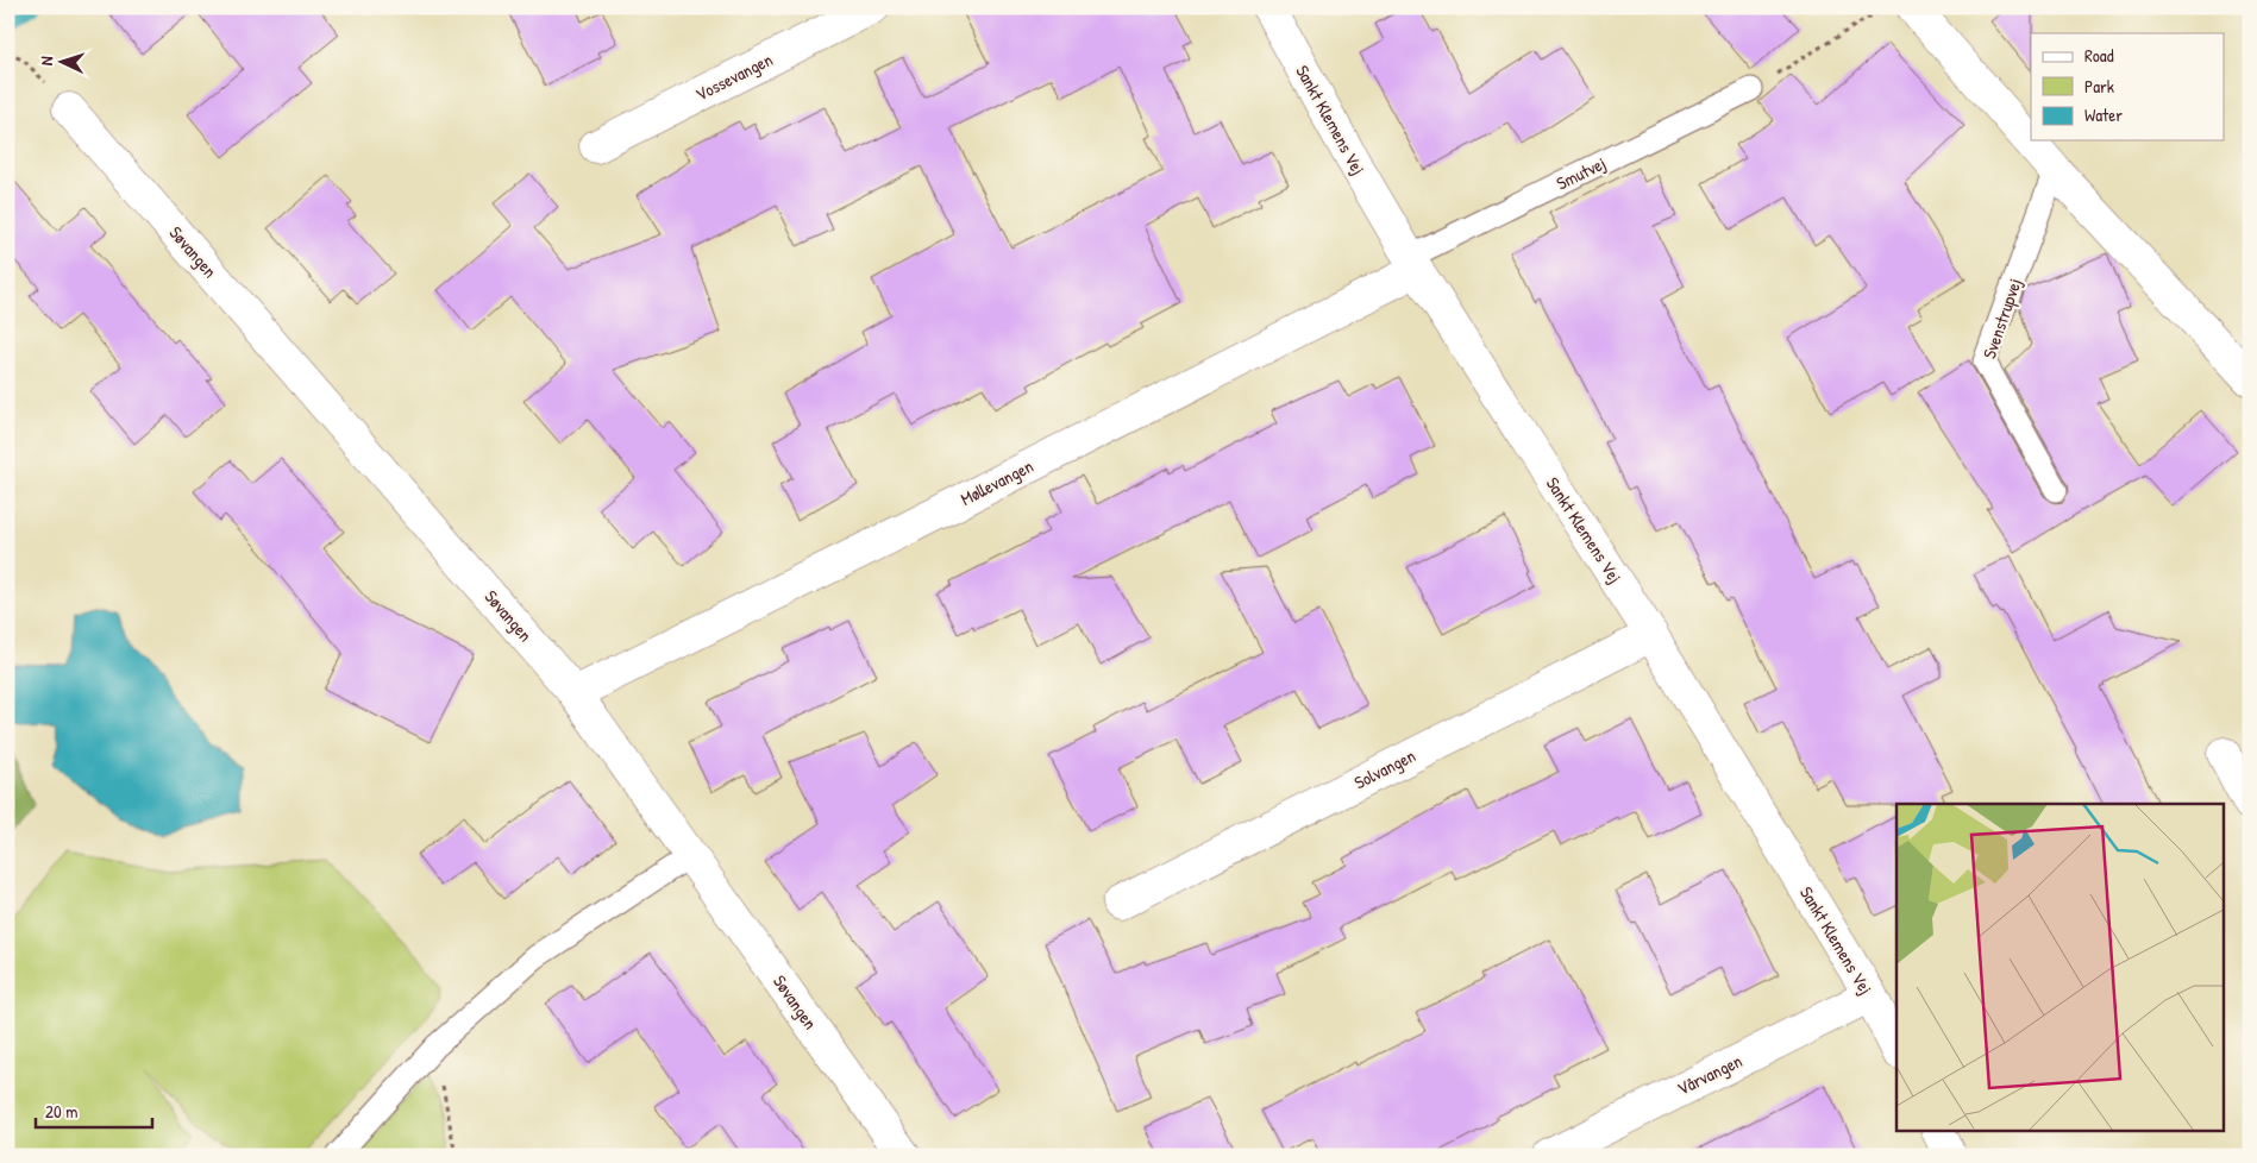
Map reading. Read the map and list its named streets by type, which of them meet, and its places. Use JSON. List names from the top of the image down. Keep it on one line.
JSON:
{"streets":{"street":["Vossevangen","Sankt Klemens Vej","Søvangen","Møllevangen","Solvangen","Vårvangen"],"lane":["Smutvej","Svenstrupvej"]},"crossings":[["Sankt Klemens Vej","Smutvej"],["Sankt Klemens Vej","Møllevangen"],["Sankt Klemens Vej","Solvangen"],["Sankt Klemens Vej","Vårvangen"],["Smutvej","Møllevangen"],["Søvangen","Møllevangen"]],"legend":["Road","Park","Water"],"scale_bar":"20 m","north":"left"}
